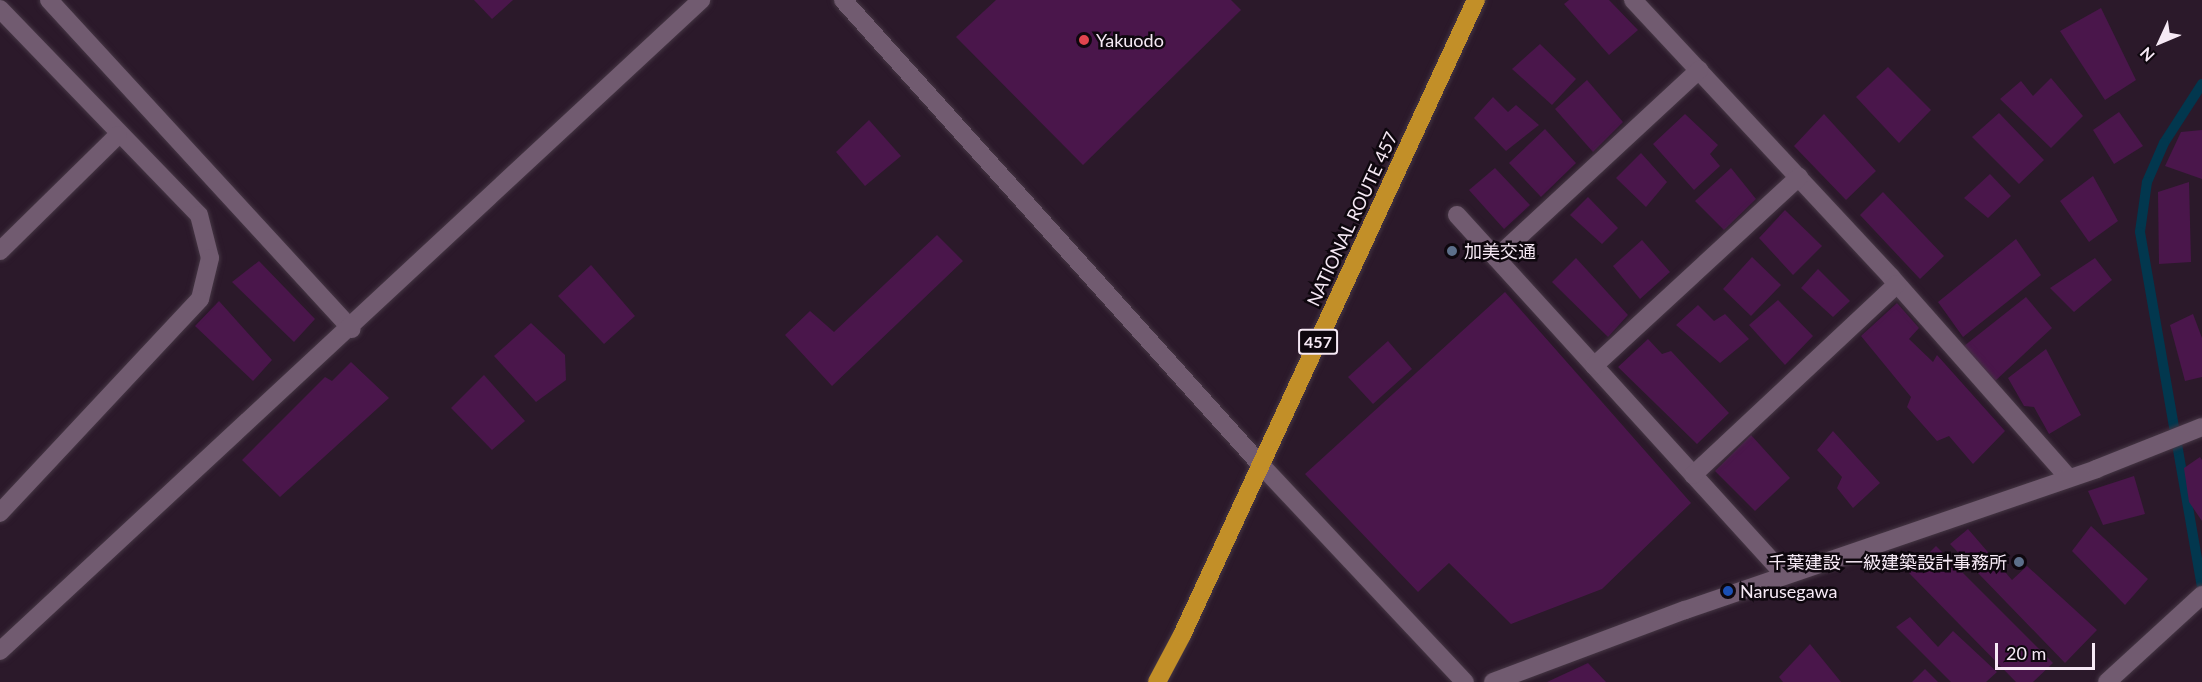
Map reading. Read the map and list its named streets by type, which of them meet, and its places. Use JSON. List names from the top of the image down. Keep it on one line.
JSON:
{"streets":{"highway":["NATIONAL ROUTE 457","457"]},"places":["Yakuodo","加美交通","千葉建設 一級建築設計事務所","Narusegawa"],"scale_bar":"20 m","north":"bottom left"}
